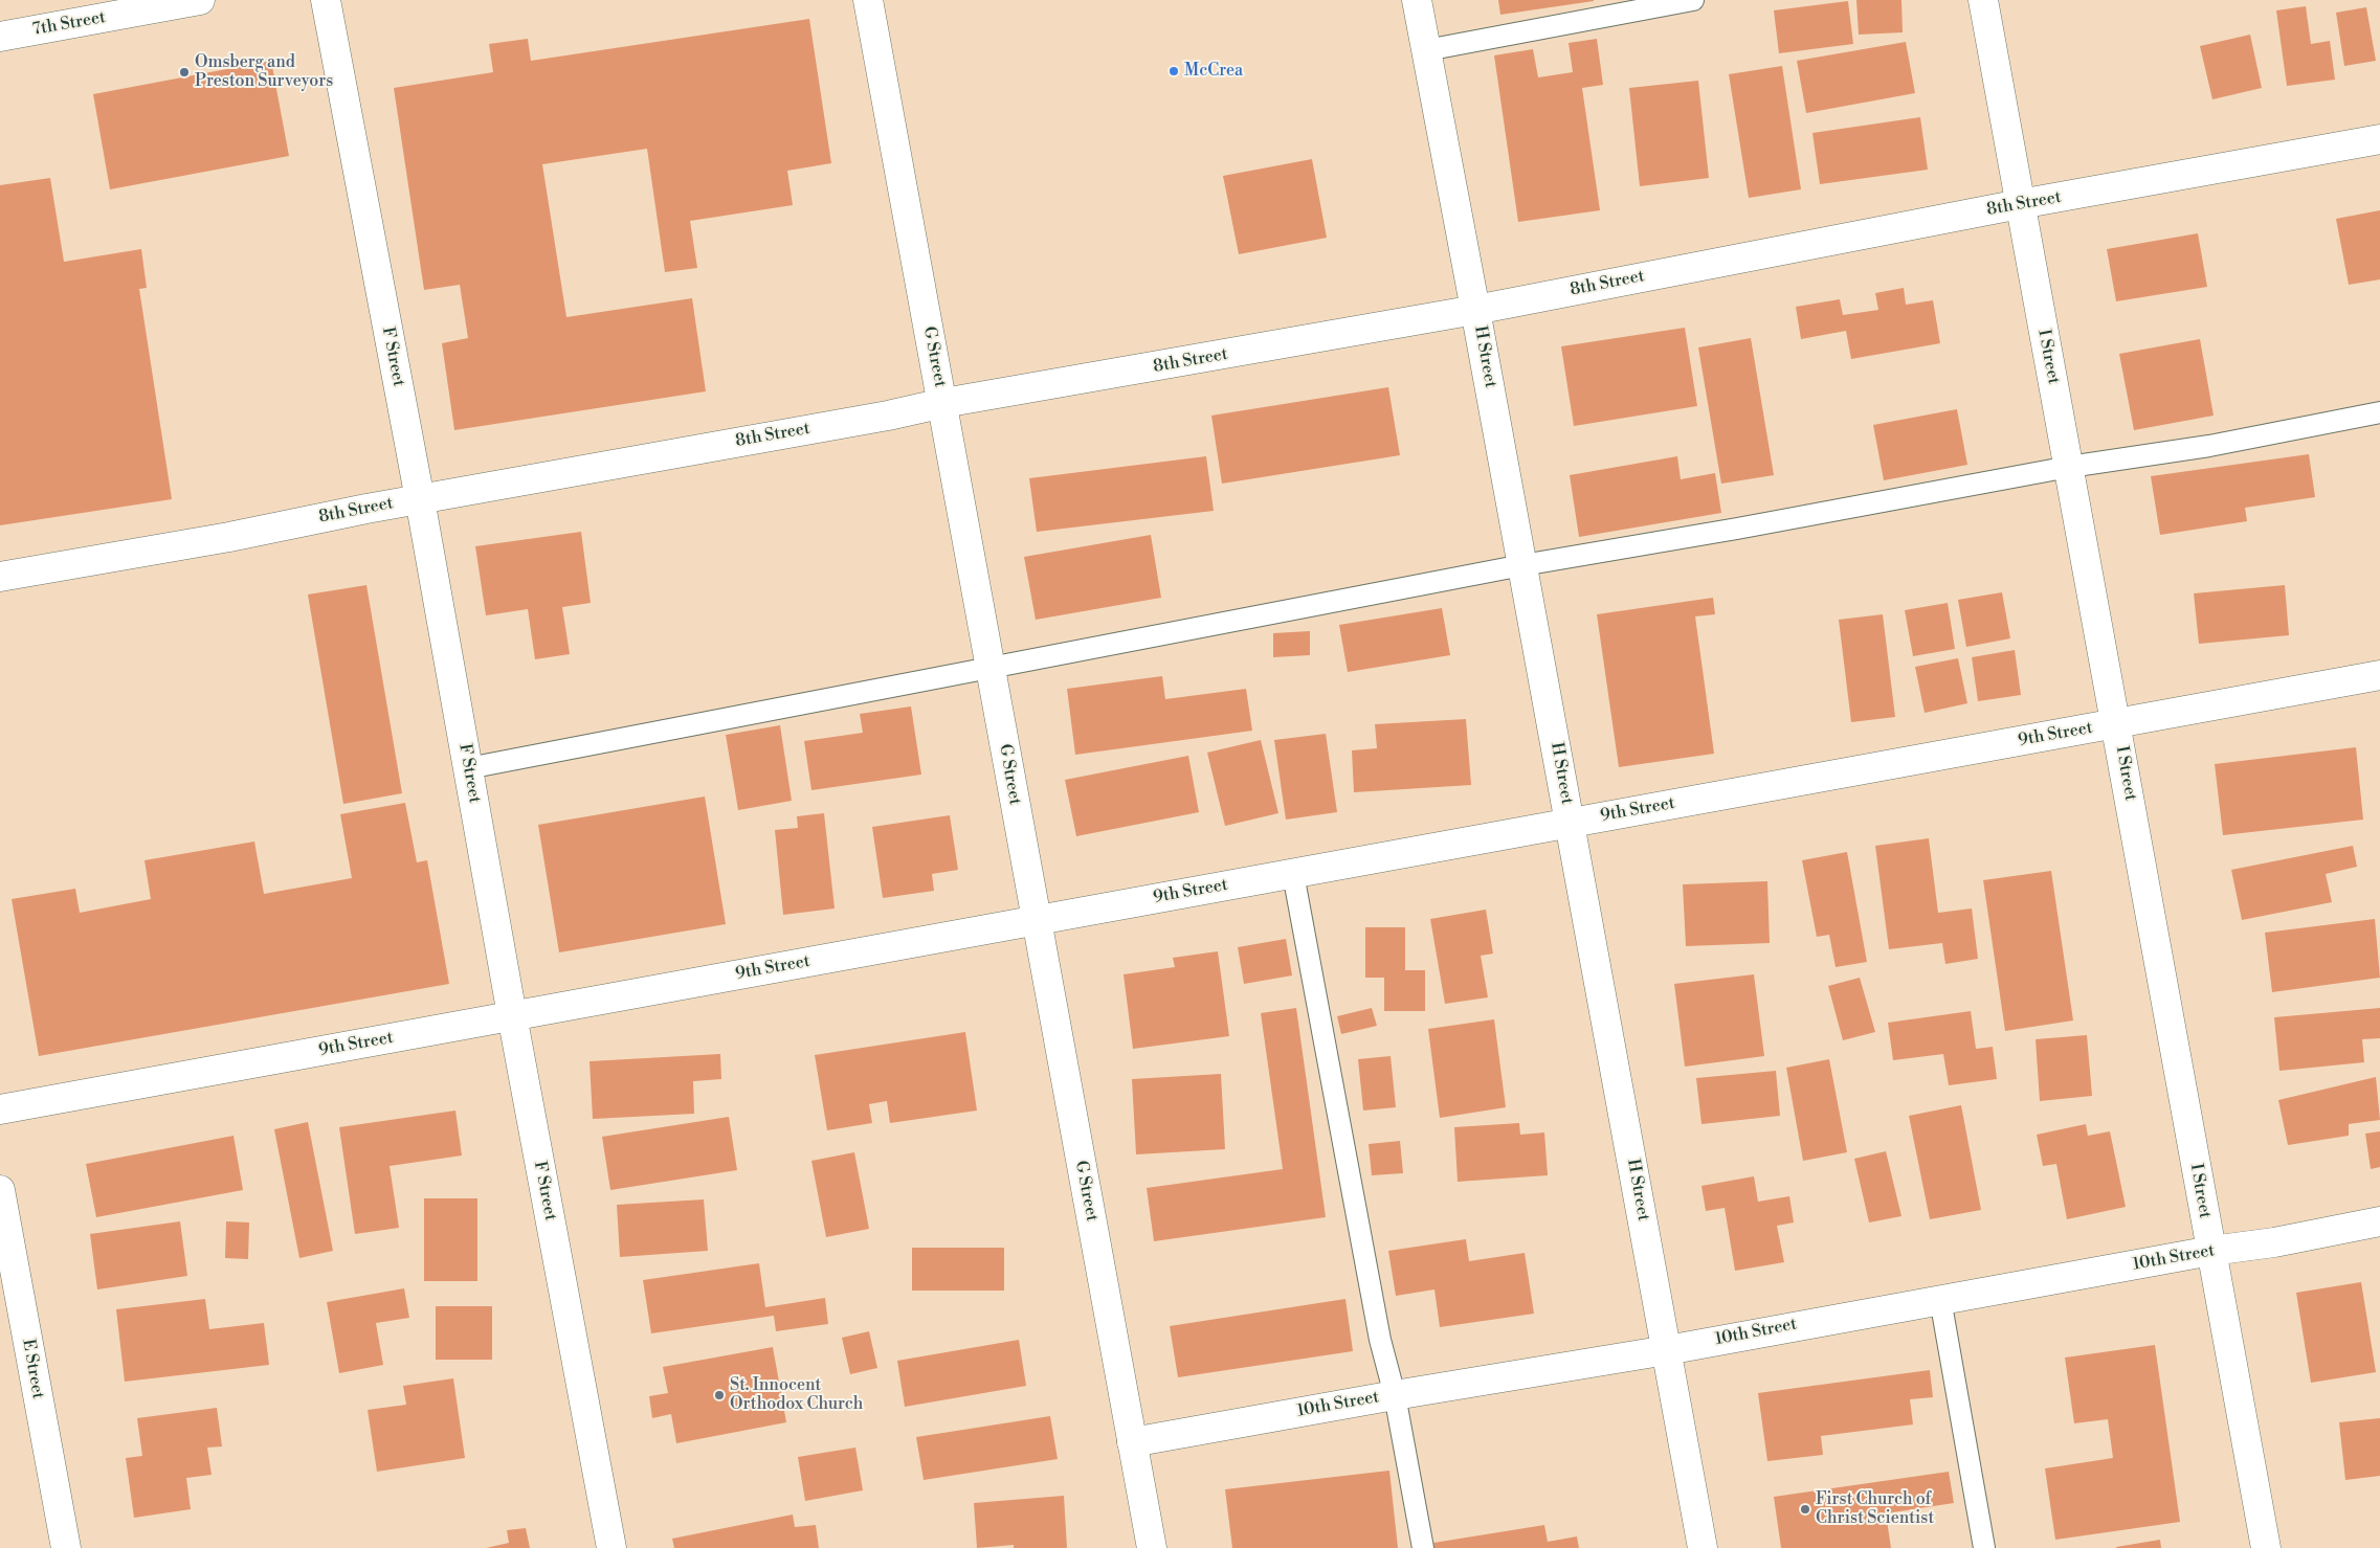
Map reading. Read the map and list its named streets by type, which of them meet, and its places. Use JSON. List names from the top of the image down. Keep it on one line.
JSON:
{"streets":{"street":["7th Street","8th Street","F Street","G Street","H Street","I Street","9th Street","10th Street","E Street"]},"crossings":[["8th Street","F Street"],["8th Street","G Street"],["8th Street","H Street"],["8th Street","I Street"],["F Street","9th Street"],["G Street","9th Street"],["G Street","10th Street"],["H Street","9th Street"],["H Street","10th Street"],["I Street","9th Street"],["I Street","10th Street"]],"places":["McCrea","Omsberg and Preston Surveyors","St. Innocent Orthodox Church","First Church of Christ Scientist"]}
